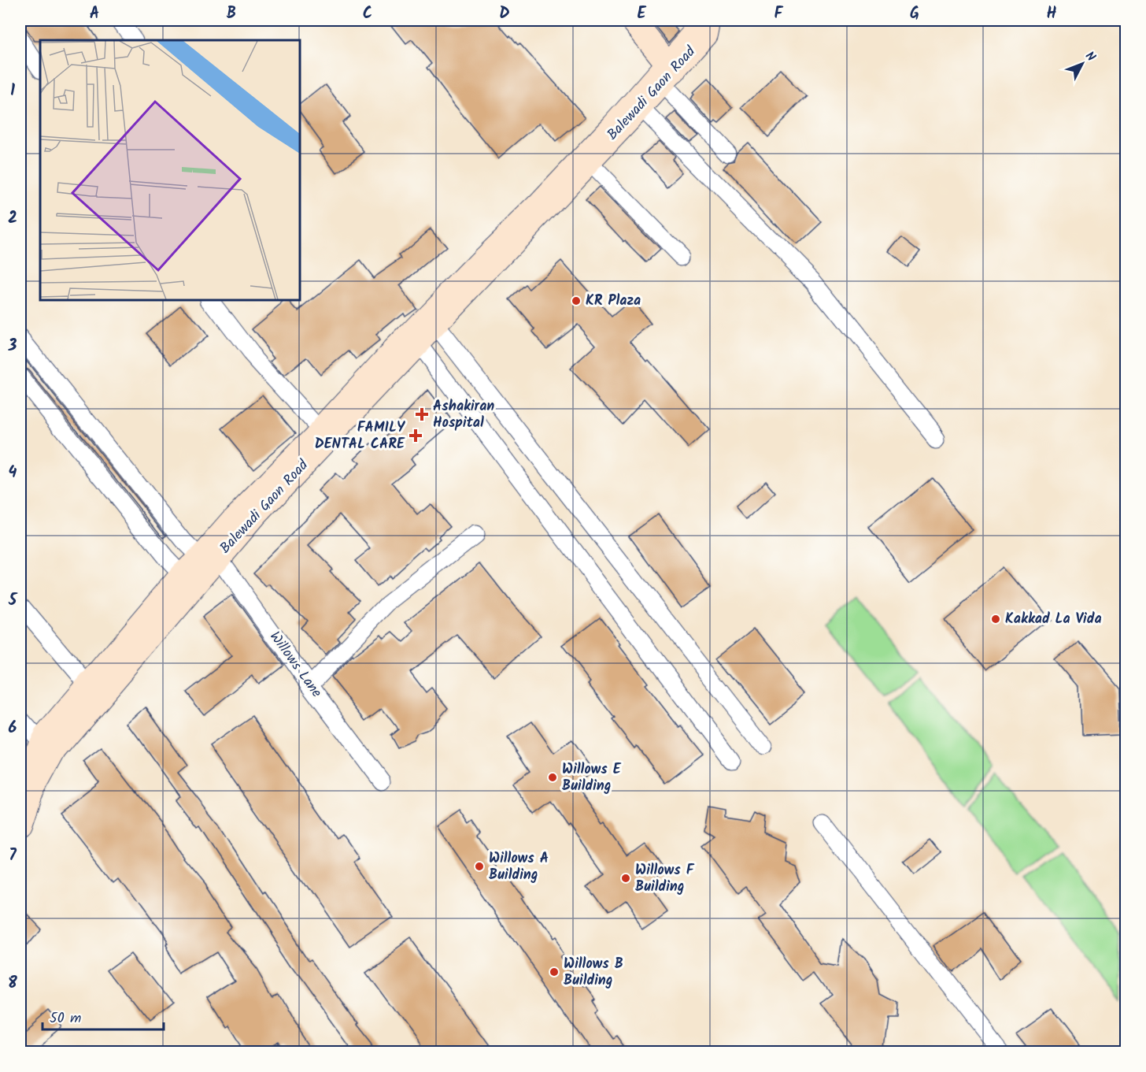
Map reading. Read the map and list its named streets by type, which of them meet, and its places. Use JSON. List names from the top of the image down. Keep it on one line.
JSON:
{"streets":{"main road":["Balewadi Gaon Road"],"street":["Willows Lane"]},"crossings":[["Balewadi Gaon Road","Willows Lane"]],"places":{"other":["KR Plaza","Kakkad La Vida","Willows E Building","Willows A Building","Willows F Building","Willows B Building"],"health":["Ashakiran Hospital","FAMILY DENTAL CARE"]},"scale_bar":"50 m","north":"top right","grid":{"columns":["A","B","C","D","E","F","G","H"],"rows":["1","2","3","4","5","6","7","8"]}}
